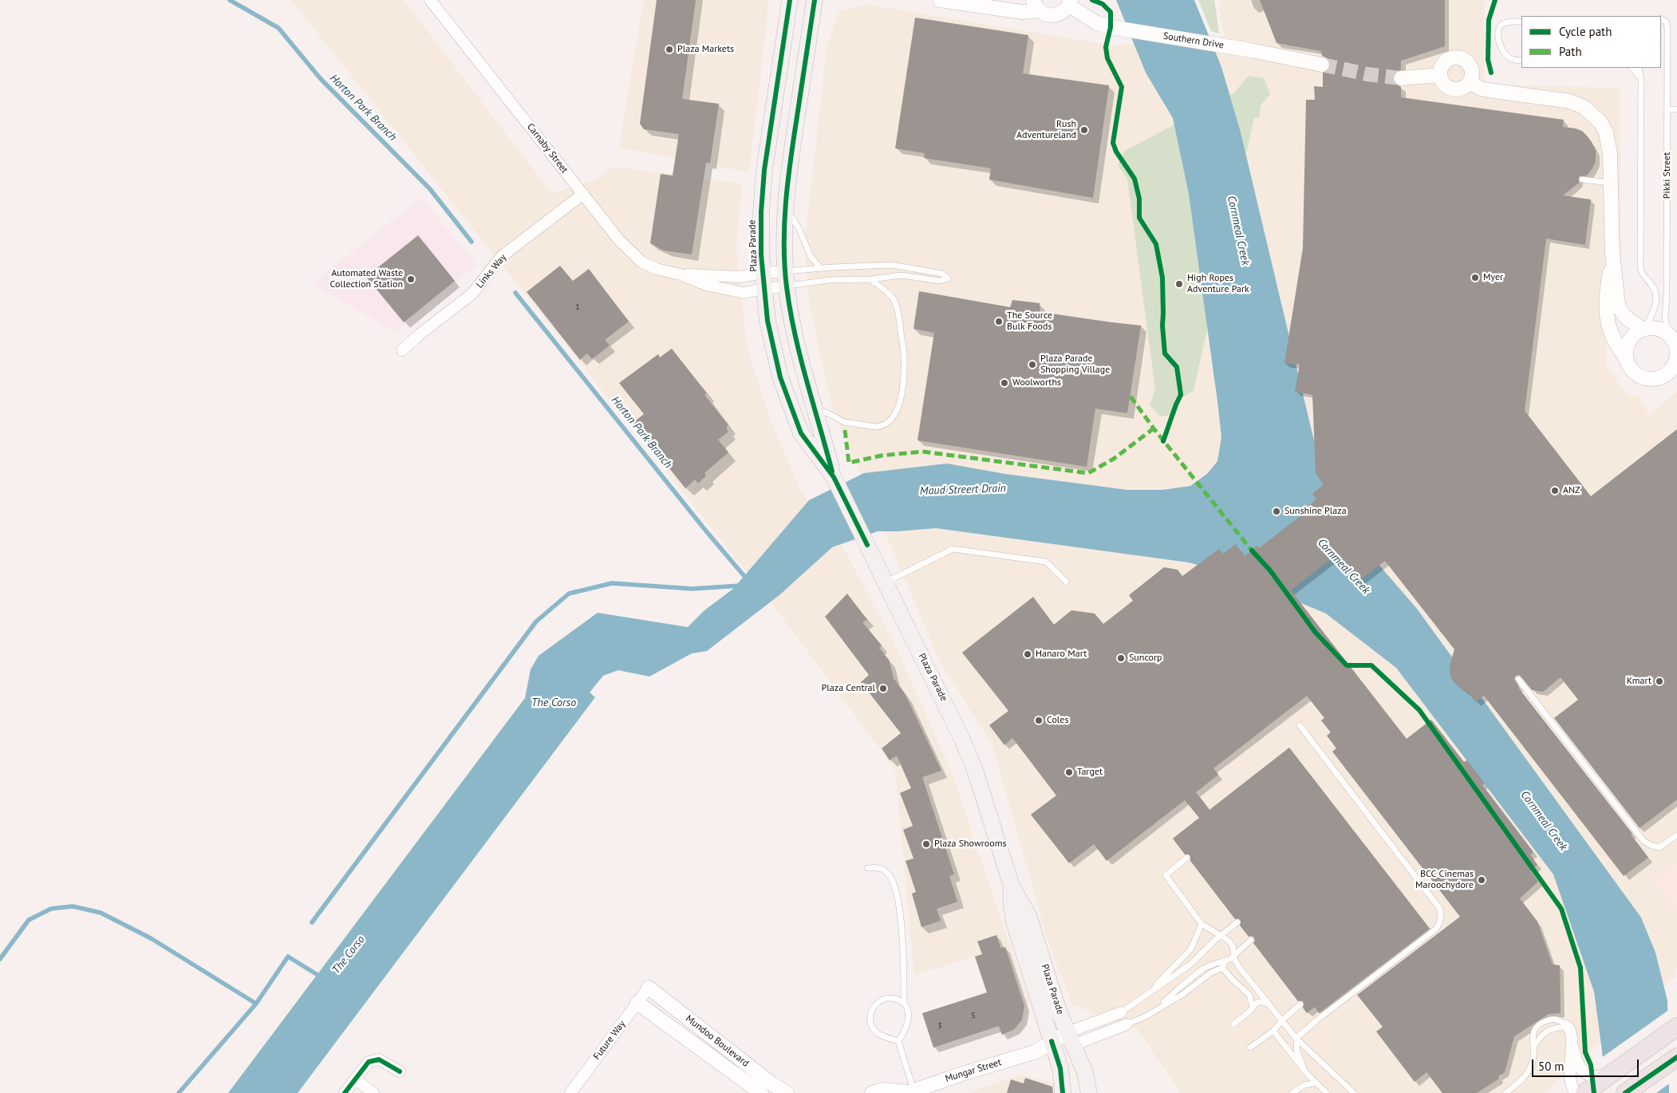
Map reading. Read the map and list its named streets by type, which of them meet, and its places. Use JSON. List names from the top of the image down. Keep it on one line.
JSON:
{"streets":{"main road":["Plaza Parade"],"street":["Southern Drive","Carnaby Street","Links Way","Future Way","Mundoo Boulevard","Mungar Street"],"lane":["Pikki Street"]},"crossings":[["Carnaby Street","Plaza Parade"],["Carnaby Street","Links Way"],["Plaza Parade","Mungar Street"],["Future Way","Mundoo Boulevard"]],"water":["Horton Park Branch","Cornmeal Creek","Maud Streert Drain","The Corso"],"places":["Plaza Markets","Rush Adventureland","Myer","Automated Waste Collection Station","High Ropes Adventure Park","The Source Bulk Foods","Plaza Parade Shopping Village","Woolworths","ANZ","Sunshine Plaza","Hanaro Mart","Suncorp","Kmart","Plaza Central","Coles","Target","Plaza Showrooms","BCC Cinemas Maroochydore"],"house_numbers":["1","5","3"],"legend":["Cycle path","Path"],"scale_bar":"50 m"}
